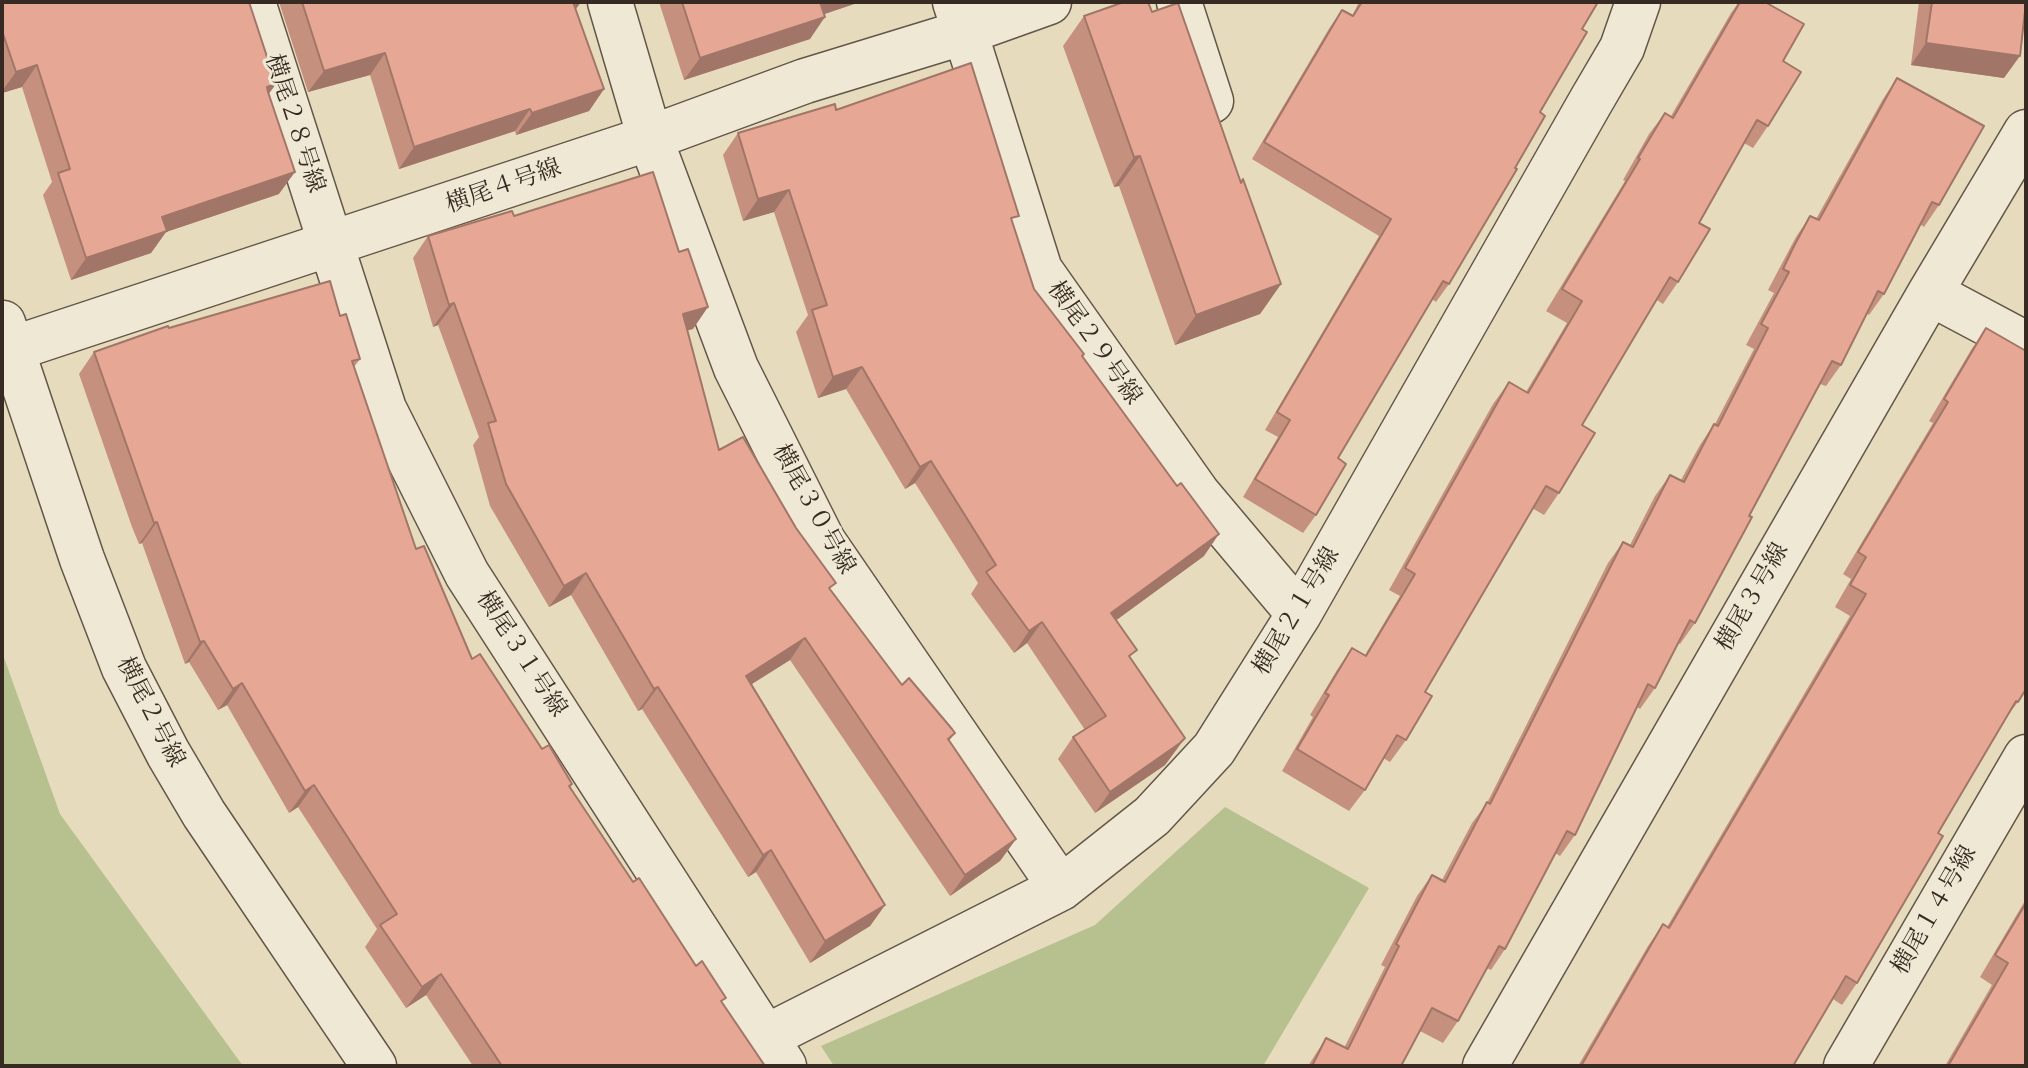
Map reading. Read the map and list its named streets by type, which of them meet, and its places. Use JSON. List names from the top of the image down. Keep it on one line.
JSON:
{"streets":{"street":["横尾２８号線","横尾４号線","横尾２９号線","横尾３０号線","横尾３号線","横尾２１号線","横尾３１号線","横尾２号線","横尾１４号線"]},"crossings":[["横尾２８号線","横尾４号線"],["横尾２８号線","横尾３１号線"],["横尾４号線","横尾２９号線"],["横尾４号線","横尾３０号線"],["横尾４号線","横尾３１号線"],["横尾４号線","横尾２号線"],["横尾２９号線","横尾２１号線"],["横尾３０号線","横尾２１号線"],["横尾２１号線","横尾３１号線"]]}
